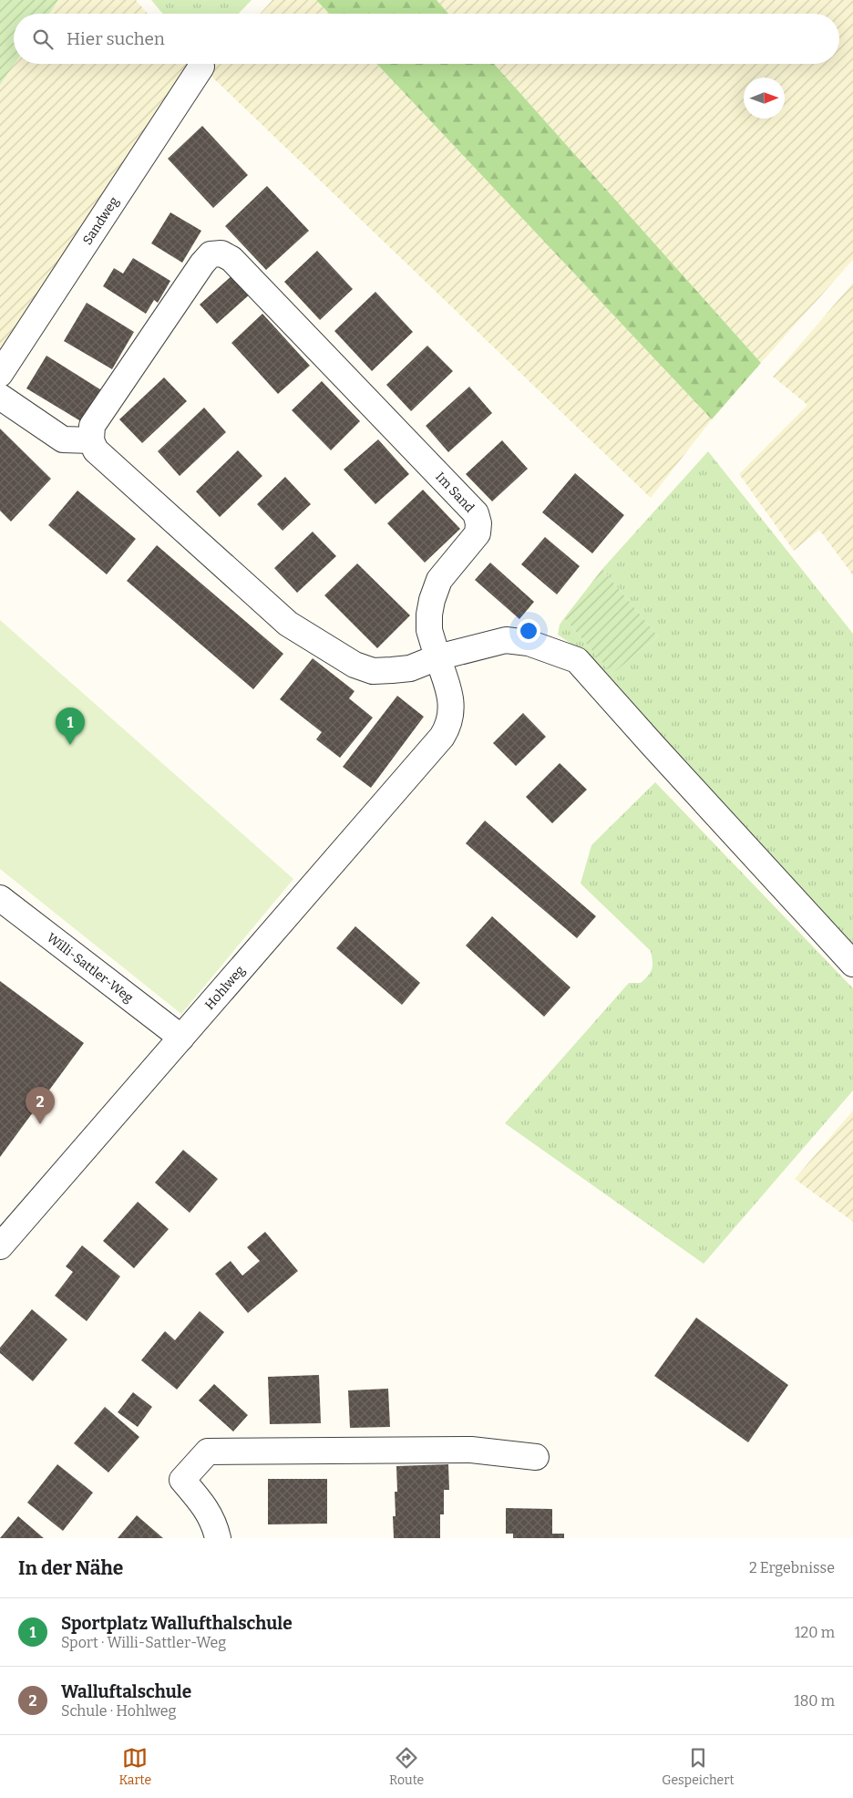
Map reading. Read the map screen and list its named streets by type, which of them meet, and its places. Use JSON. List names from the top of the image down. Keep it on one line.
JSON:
{"streets":{"street":["Sandweg","Im Sand","Willi-Sattler-Weg","Hohlweg"]},"crossings":[["Im Sand","Hohlweg"],["Willi-Sattler-Weg","Hohlweg"]],"north":"right","page":{"search":"Hier suchen","pins":["1","2"],"heading":["In der Nähe","2 Ergebnisse"],"list":[{"mark":"1","name":"Sportplatz Wallufthalschule","note":"Sport · Willi-Sattler-Weg","value":"120 m"},{"mark":"2","name":"Walluftalschule","note":"Schule · Hohlweg","value":"180 m"}],"nav":["Karte","Route","Gespeichert"]}}
